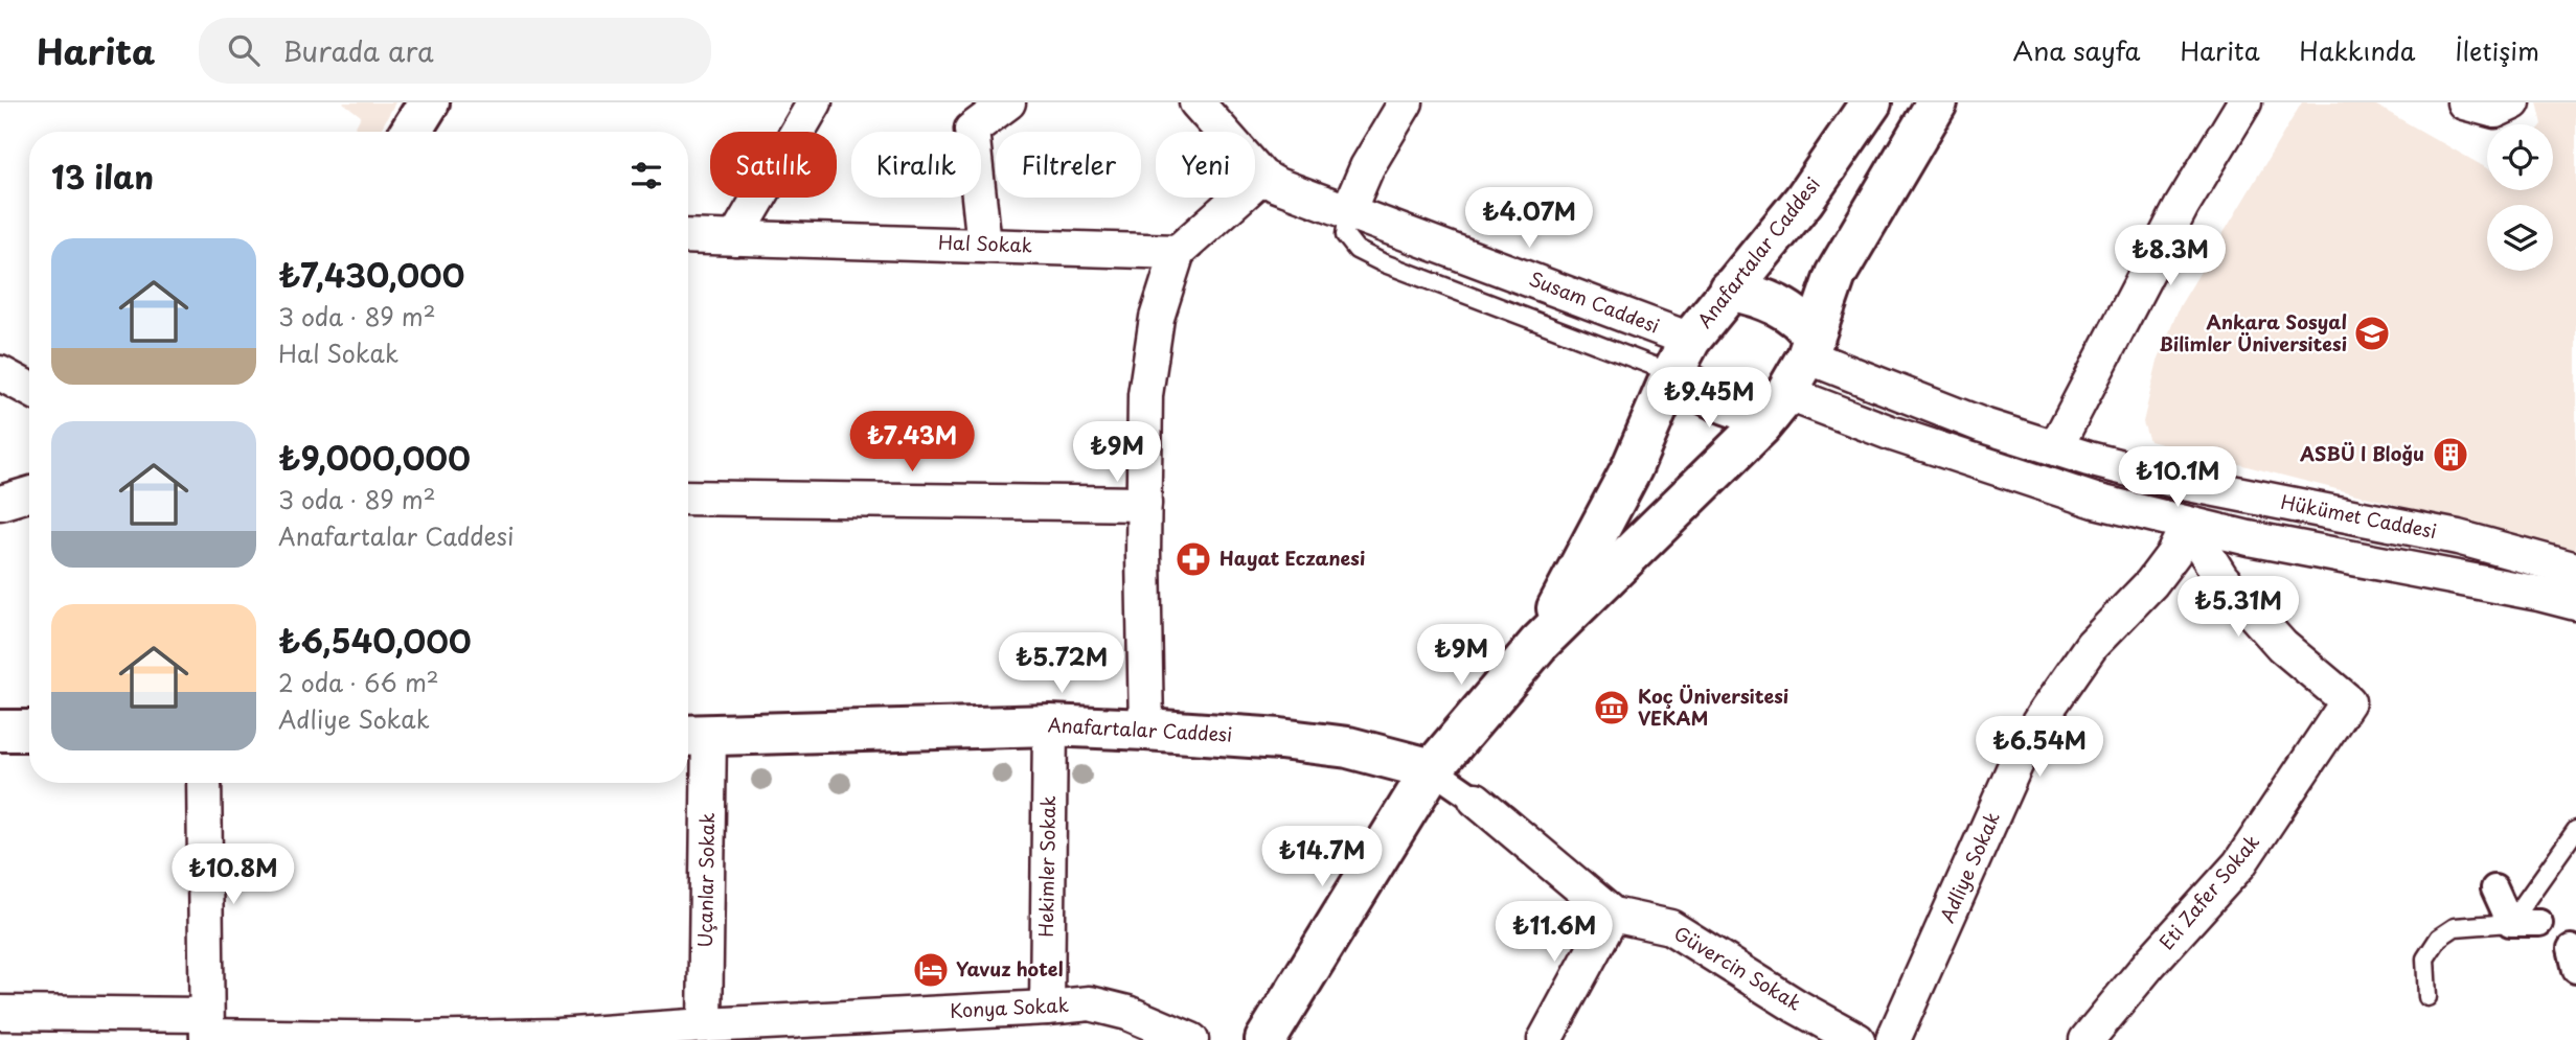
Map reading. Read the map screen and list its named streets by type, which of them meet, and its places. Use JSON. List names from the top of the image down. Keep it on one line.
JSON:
{"streets":{"main road":["Anafartalar Caddesi"],"street":["Hal Sokak","Susam Caddesi","Hükümet Caddesi","Hekimler Sokak","Adliye Sokak","Uçanlar Sokak","Eti Zafer Sokak","Güvercin Sokak","Konya Sokak"]},"crossings":[["Anafartalar Caddesi","Susam Caddesi"],["Anafartalar Caddesi","Hükümet Caddesi"],["Anafartalar Caddesi","Hekimler Sokak"],["Anafartalar Caddesi","Uçanlar Sokak"],["Susam Caddesi","Hükümet Caddesi"],["Hekimler Sokak","Konya Sokak"],["Adliye Sokak","Eti Zafer Sokak"],["Uçanlar Sokak","Konya Sokak"]],"places":{"school or university":["Ankara Sosyal Bilimler Üniversitesi"],"building":["ASBÜ I Bloğu"],"pharmacy":["Hayat Eczanesi"],"museum":["Koç Üniversitesi VEKAM"],"hotel":["Yavuz hotel"]},"page":{"header":"Harita","search":"Burada ara","nav":["Ana sayfa","Harita","Hakkında","İletişim"],"chip":["Satılık","Kiralık","Filtreler","Yeni"],"heading":"13 ilan","price":["₺4.07M","₺8.3M","₺9.45M","₺7.43M","₺9M","₺10.1M","₺5.31M","₺9M","₺5.72M","₺6.54M","₺14.7M","₺10.8M","₺11.6M"],"list":[{"name":"₺7,430,000","note":"3 oda · 89 m² · Hal Sokak"},{"name":"₺9,000,000","note":"3 oda · 89 m² · Anafartalar Caddesi"},{"name":"₺6,540,000","note":"2 oda · 66 m² · Adliye Sokak"}]}}
